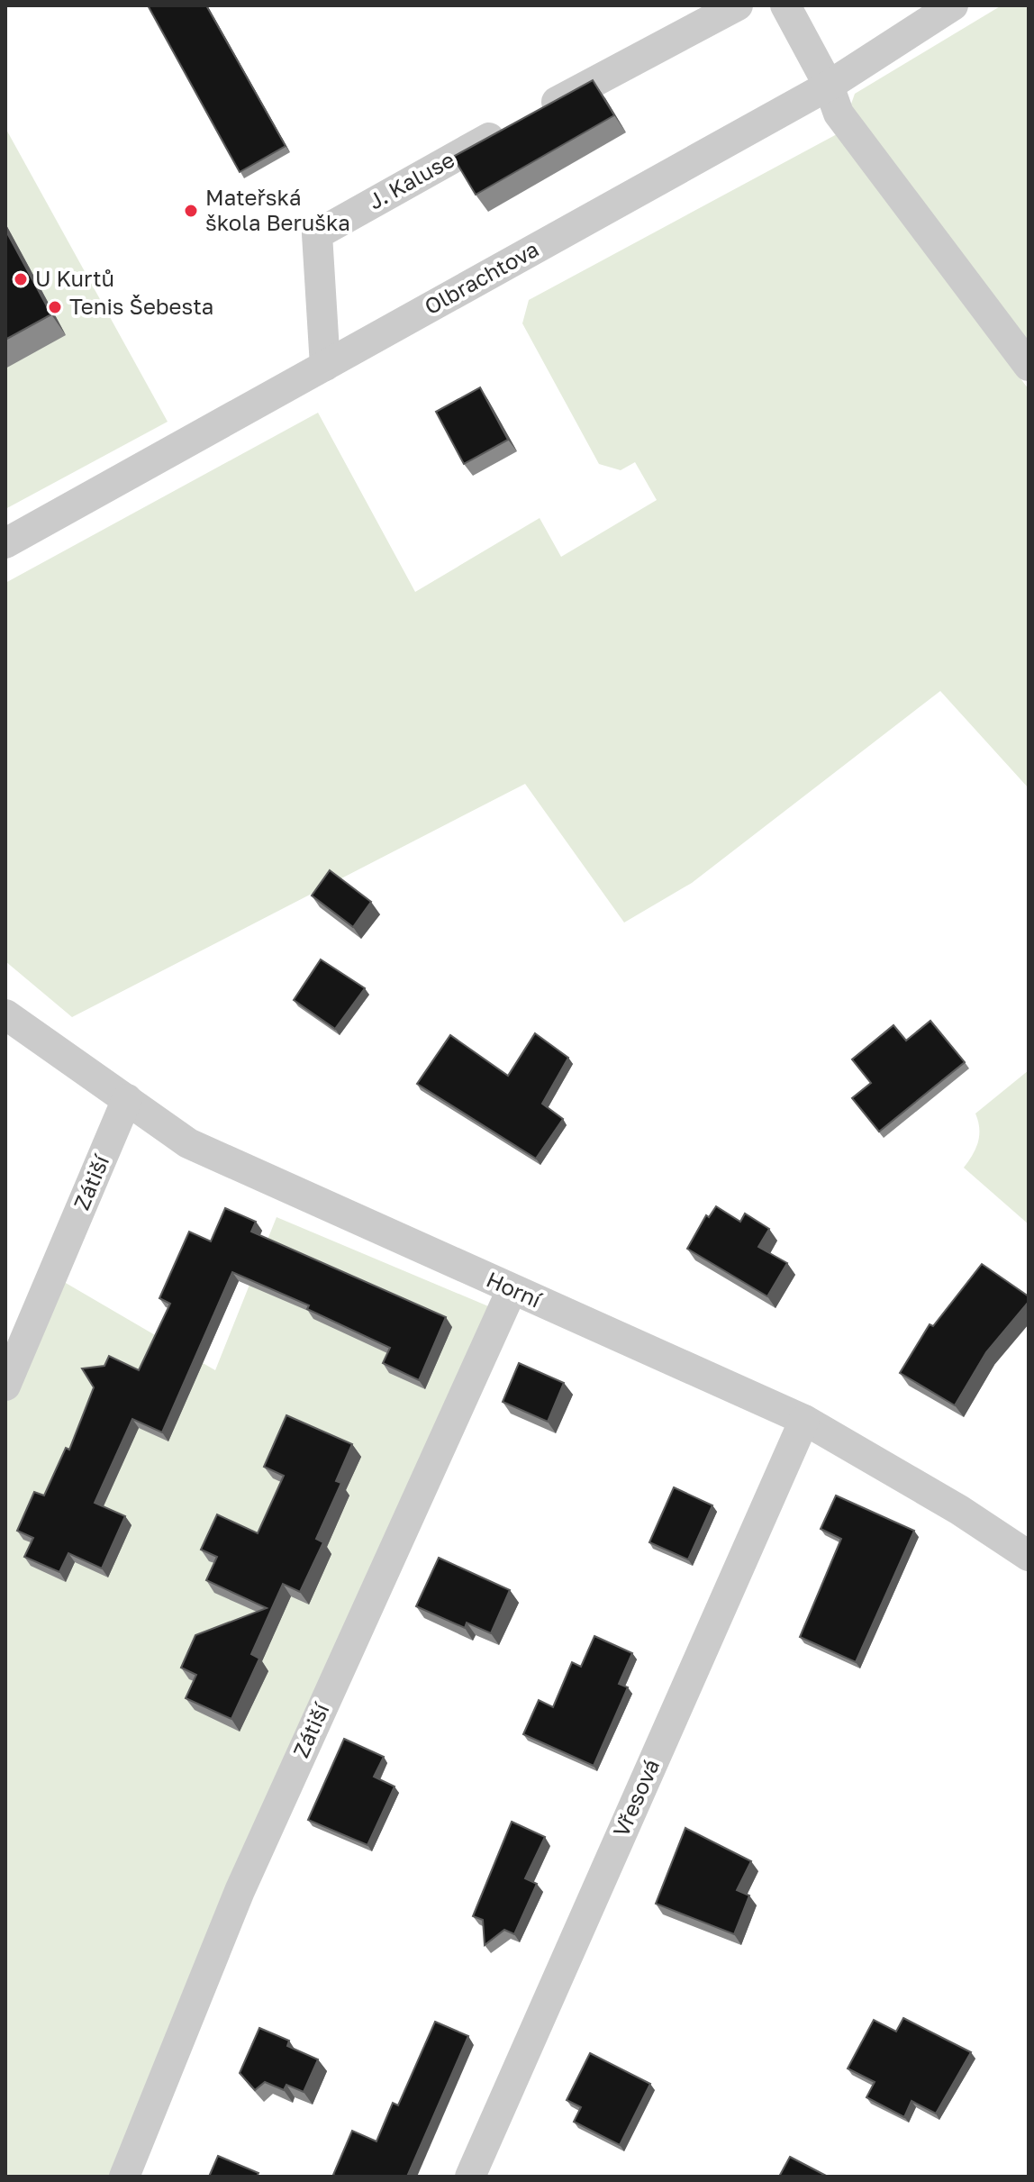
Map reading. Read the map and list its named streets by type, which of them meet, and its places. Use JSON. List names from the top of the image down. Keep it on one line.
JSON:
{"streets":{"street":["J. Kaluse","Olbrachtova","Zátiší","Horní","Vřesová"]},"crossings":[["J. Kaluse","Olbrachtova"],["Zátiší","Horní"],["Horní","Vřesová"]],"places":["Mateřská škola Beruška","U Kurtů","Tenis Šebesta"]}
